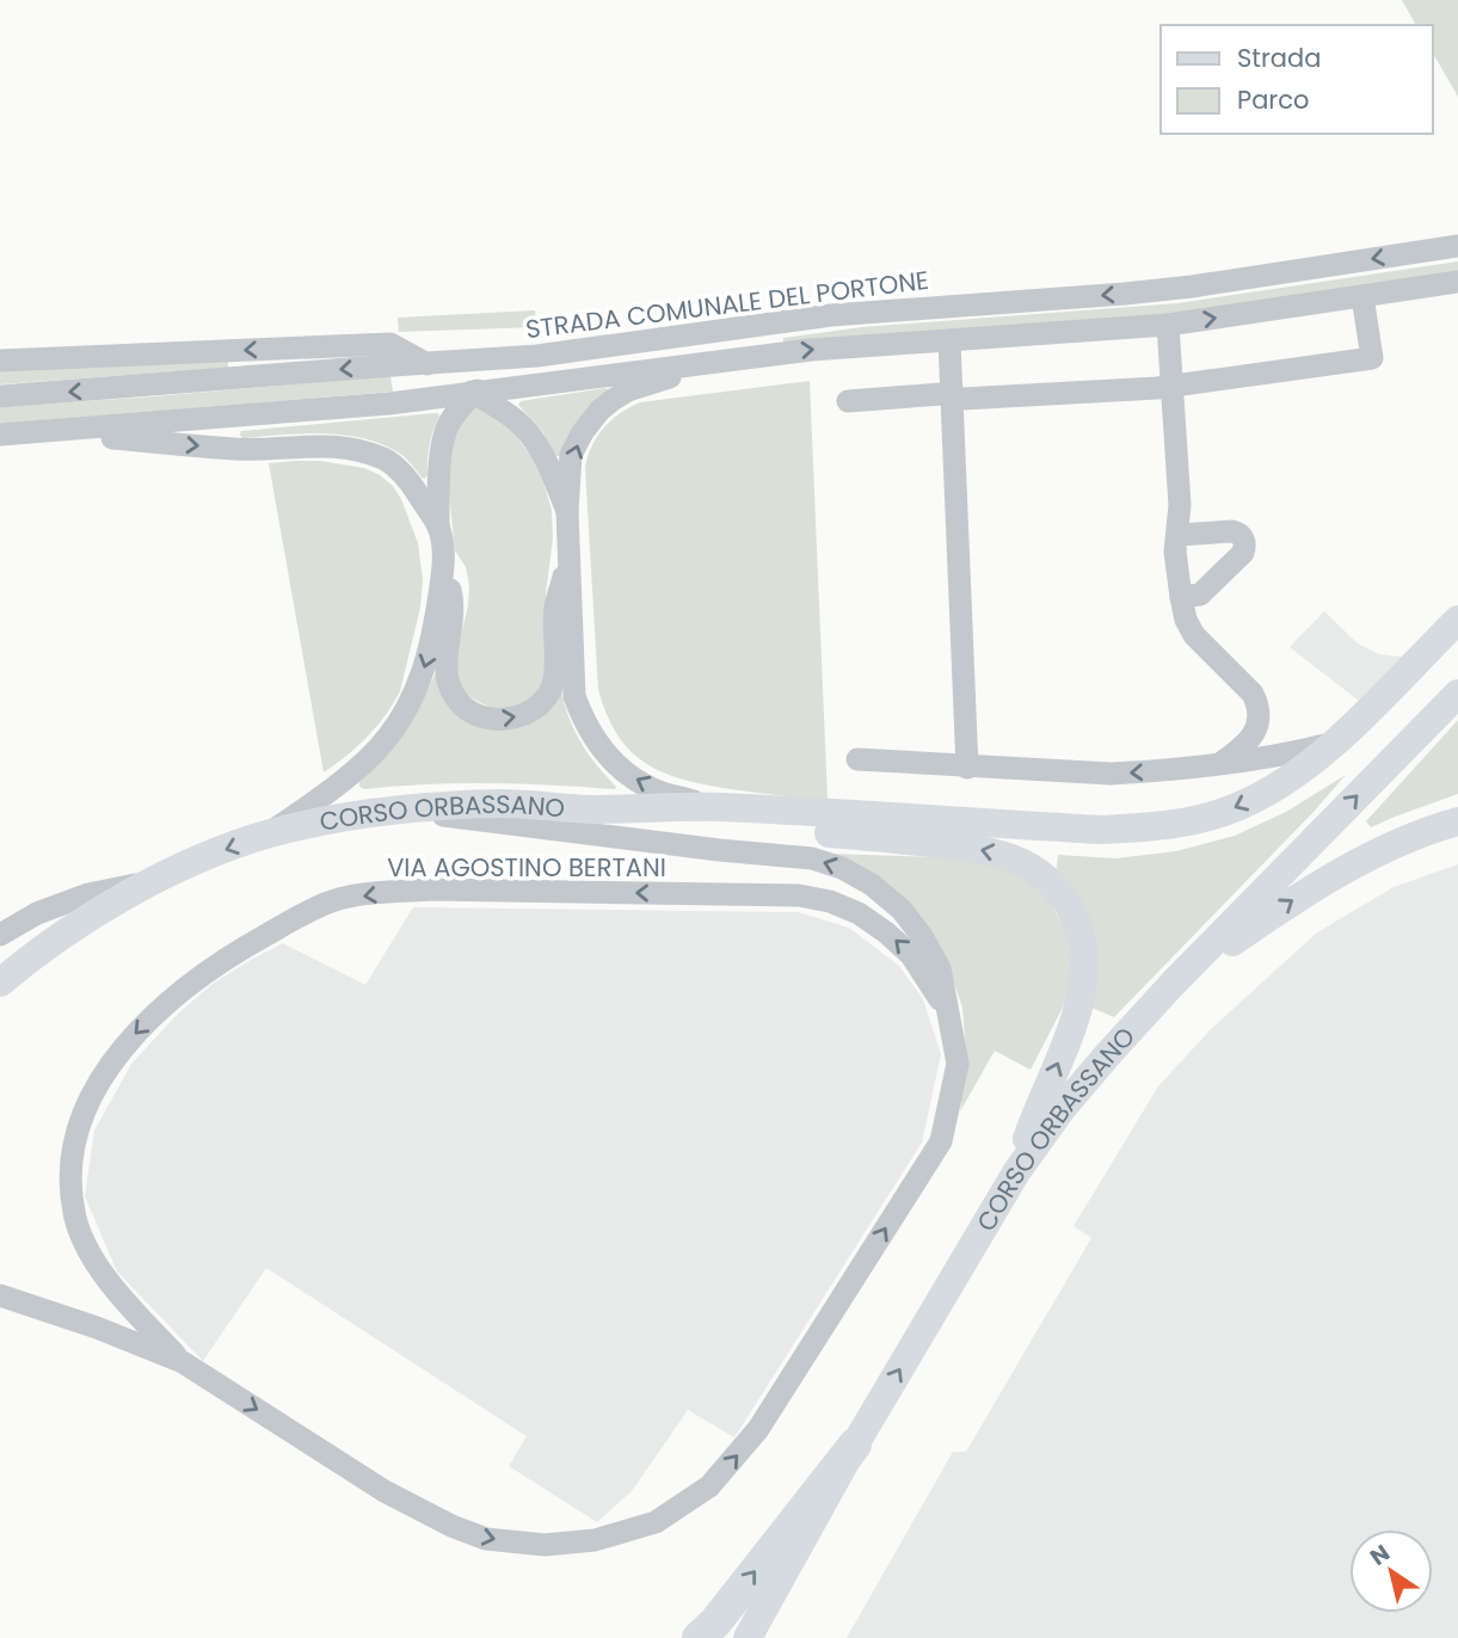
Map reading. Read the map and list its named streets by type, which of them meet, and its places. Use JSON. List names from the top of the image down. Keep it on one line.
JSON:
{"streets":{"main road":["CORSO ORBASSANO"],"street":["STRADA COMUNALE DEL PORTONE","VIA AGOSTINO BERTANI"]},"crossings":[["STRADA COMUNALE DEL PORTONE","CORSO ORBASSANO"],["CORSO ORBASSANO","VIA AGOSTINO BERTANI"]],"legend":["Strada","Parco"],"north":"top left"}
